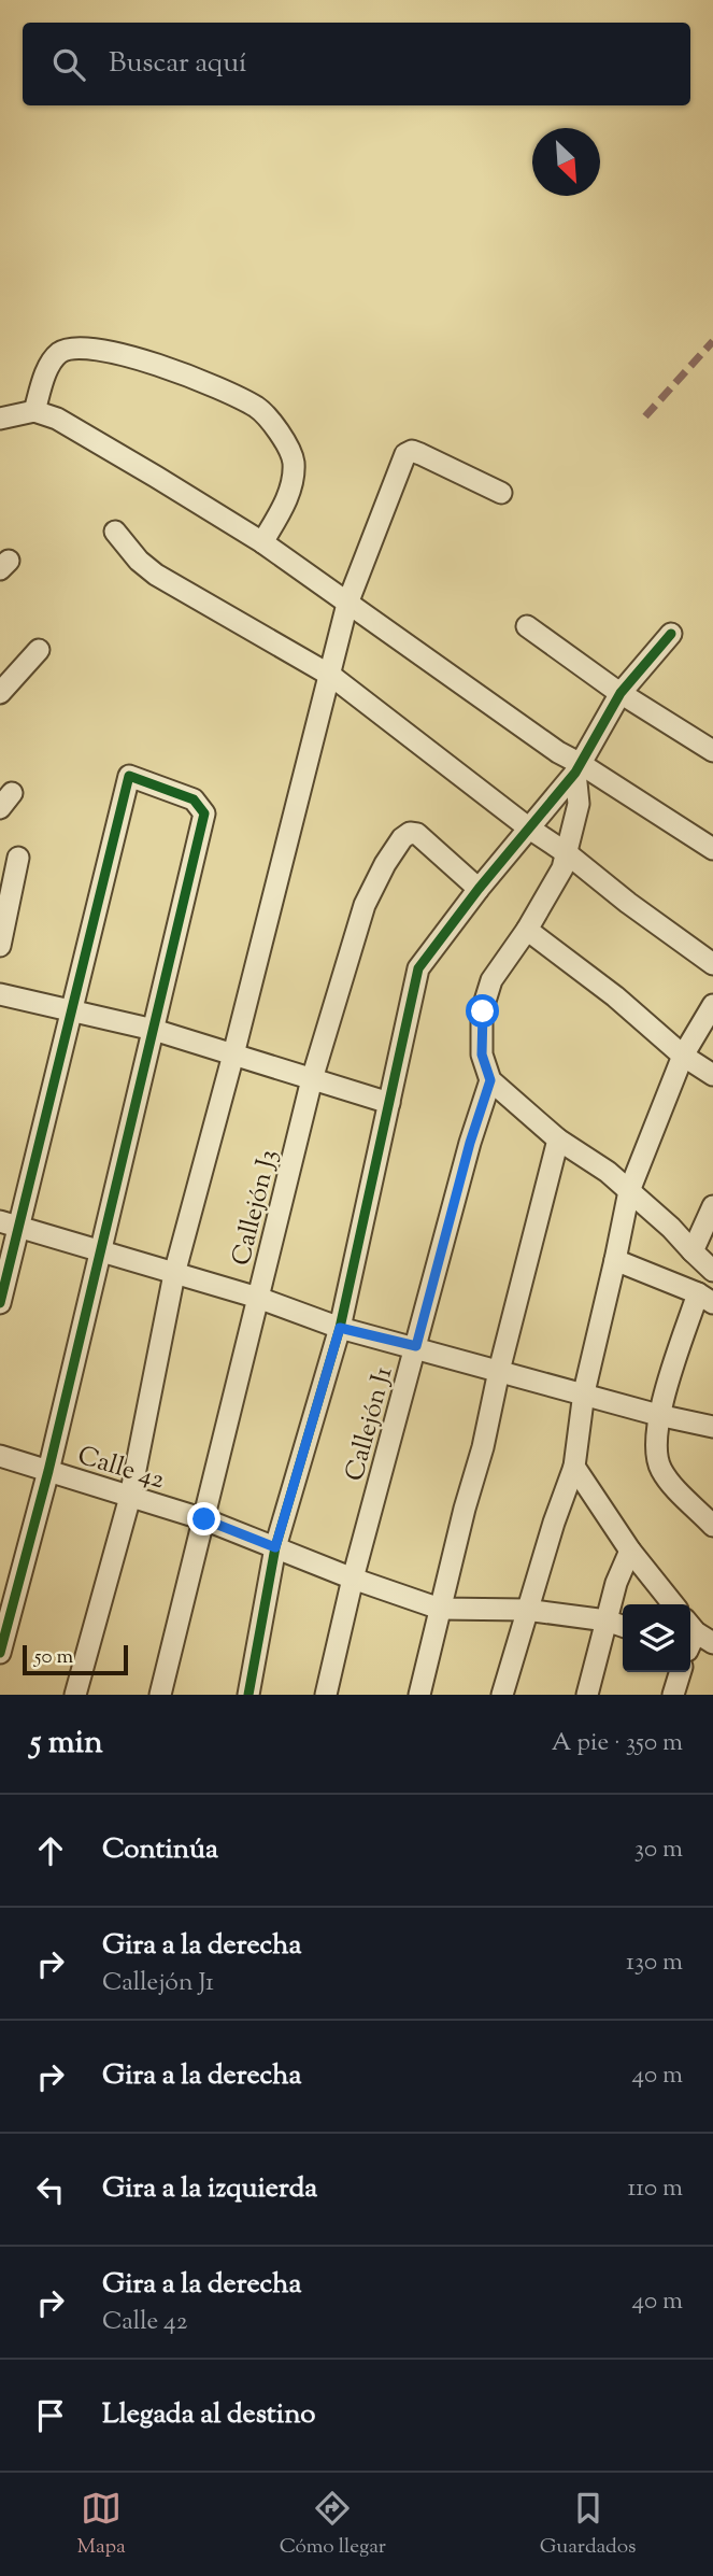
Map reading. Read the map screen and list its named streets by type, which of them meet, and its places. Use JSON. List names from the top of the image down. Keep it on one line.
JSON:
{"streets":{"street":["Callejón J3","Callejón J1","Calle 42"]},"crossings":[["Callejón J3","Calle 42"],["Callejón J1","Calle 42"]],"scale_bar":"50 m","north":"bottom right","page":{"search":"Buscar aquí","scale":"50 m","heading":["5 min","A pie · 350 m"],"list":[["Continúa","30 m"],["Gira a la derecha","Callejón J1","130 m"],["Gira a la derecha","40 m"],["Gira a la izquierda","110 m"],["Gira a la derecha","Calle 42","40 m"],"Llegada al destino"],"nav":["Mapa","Cómo llegar","Guardados"]}}
